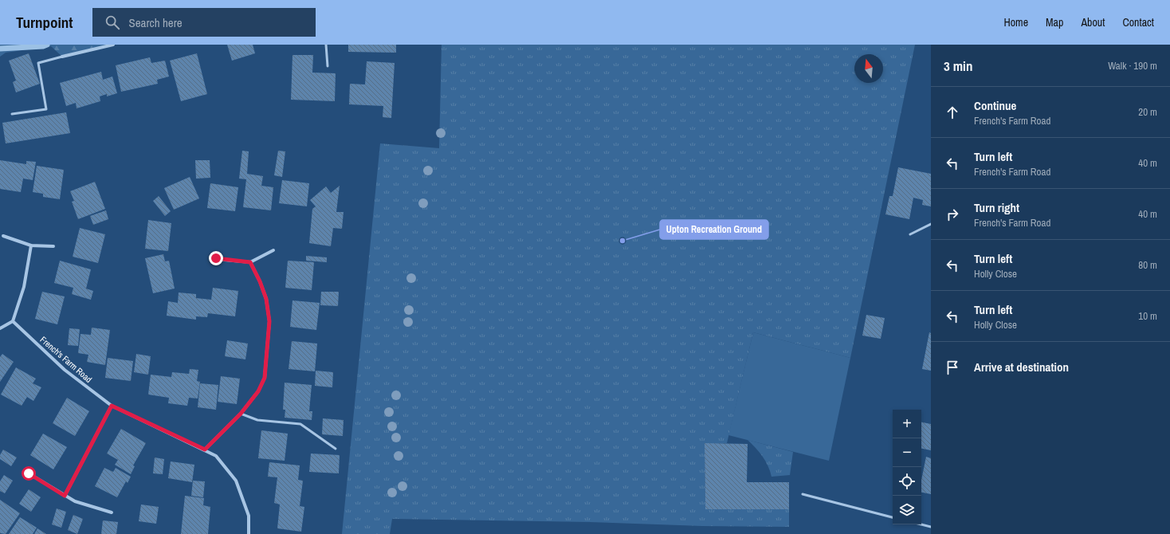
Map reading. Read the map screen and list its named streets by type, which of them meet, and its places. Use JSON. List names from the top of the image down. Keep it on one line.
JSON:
{"streets":{"street":["French's Farm Road"]},"places":["Upton Recreation Ground"],"north":"top","page":{"header":"Turnpoint","search":"Search here","nav":["Home","Map","About","Contact"],"heading":["3 min","Walk · 190 m"],"list":[["Continue","French's Farm Road","20 m"],["Turn left","French's Farm Road","40 m"],["Turn right","French's Farm Road","40 m"],["Turn left","Holly Close","80 m"],["Turn left","Holly Close","10 m"],"Arrive at destination"],"map_buttons":["+","−"]}}
